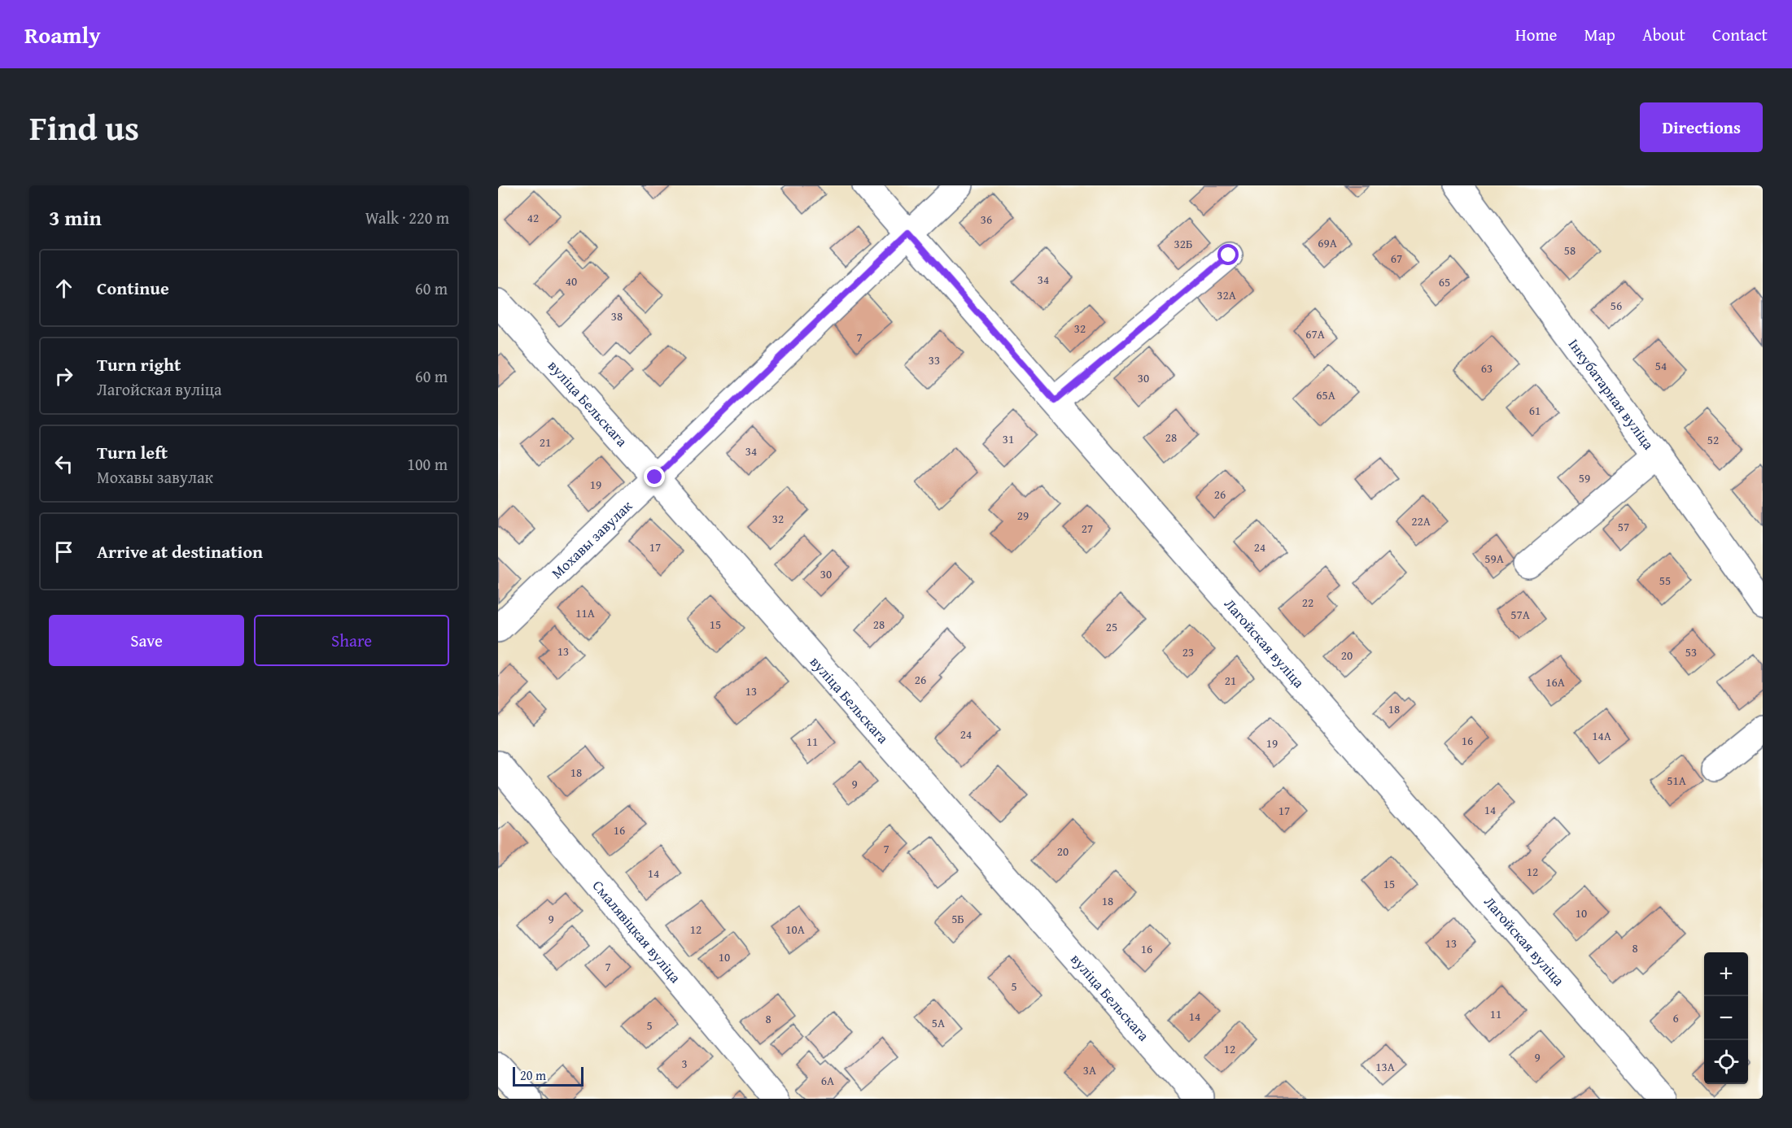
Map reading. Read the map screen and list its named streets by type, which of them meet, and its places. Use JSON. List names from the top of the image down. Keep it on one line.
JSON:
{"streets":{"street":["Інкубатарная вуліца","вуліца Бельскага","Мохавы завулак","Лагойская вуліца","Смалявіцкая вуліца"]},"crossings":[["вуліца Бельскага","Мохавы завулак"],["Мохавы завулак","Лагойская вуліца"]],"house_numbers":["42","36","69А","32Б","58","67","34","40","65","32А","56","38","32","67А","7","33","54","63","30","65А","61","28","31","52","21","34","59","19","26","29","32","22А","57","27","17","24","59А","30","55","22","11А","57А","15","28","25","13","23","53","20","26","21","16А","13","18","24","14А","16","11","19","18","51А","9","14","17","16","7","20","12","14","15","18","10","9","5Б","12","10А","13","8","16","10","7","5","11","14","6","8","5А","5","12","9","3","13А","3А","6А"],"scale_bar":"20 m","page":{"header":"Roamly","nav":["Home","Map","About","Contact"],"title":"Find us","buttons":["Directions",["Save","Share"]],"heading":["3 min","Walk · 220 m"],"list":[["Continue","60 m"],["Turn right","Лагойская вуліца","60 m"],["Turn left","Мохавы завулак","100 m"],"Arrive at destination"],"map_buttons":["+","−"],"scale":"20 m"}}
